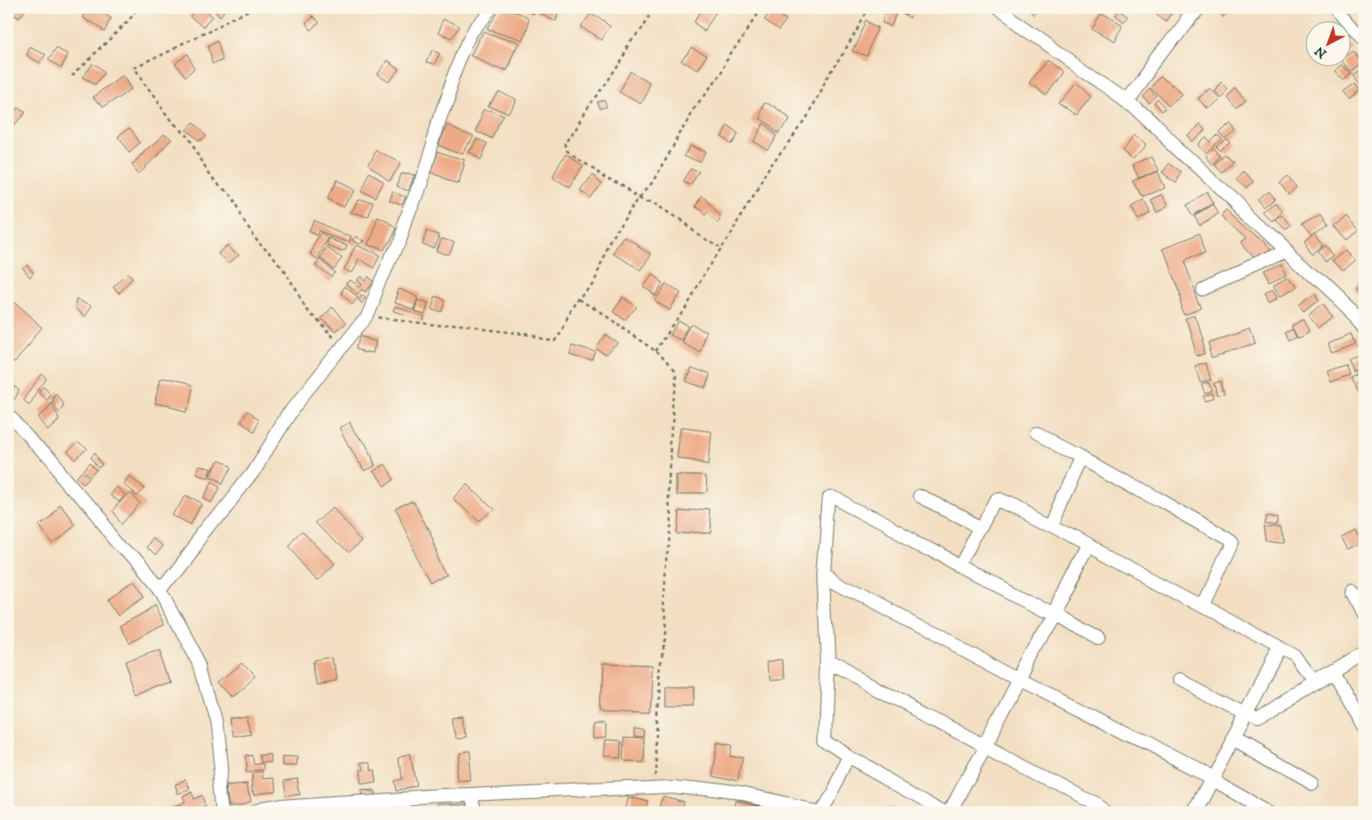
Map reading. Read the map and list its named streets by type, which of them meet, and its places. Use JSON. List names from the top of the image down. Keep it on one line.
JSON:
{"north":"bottom left"}
